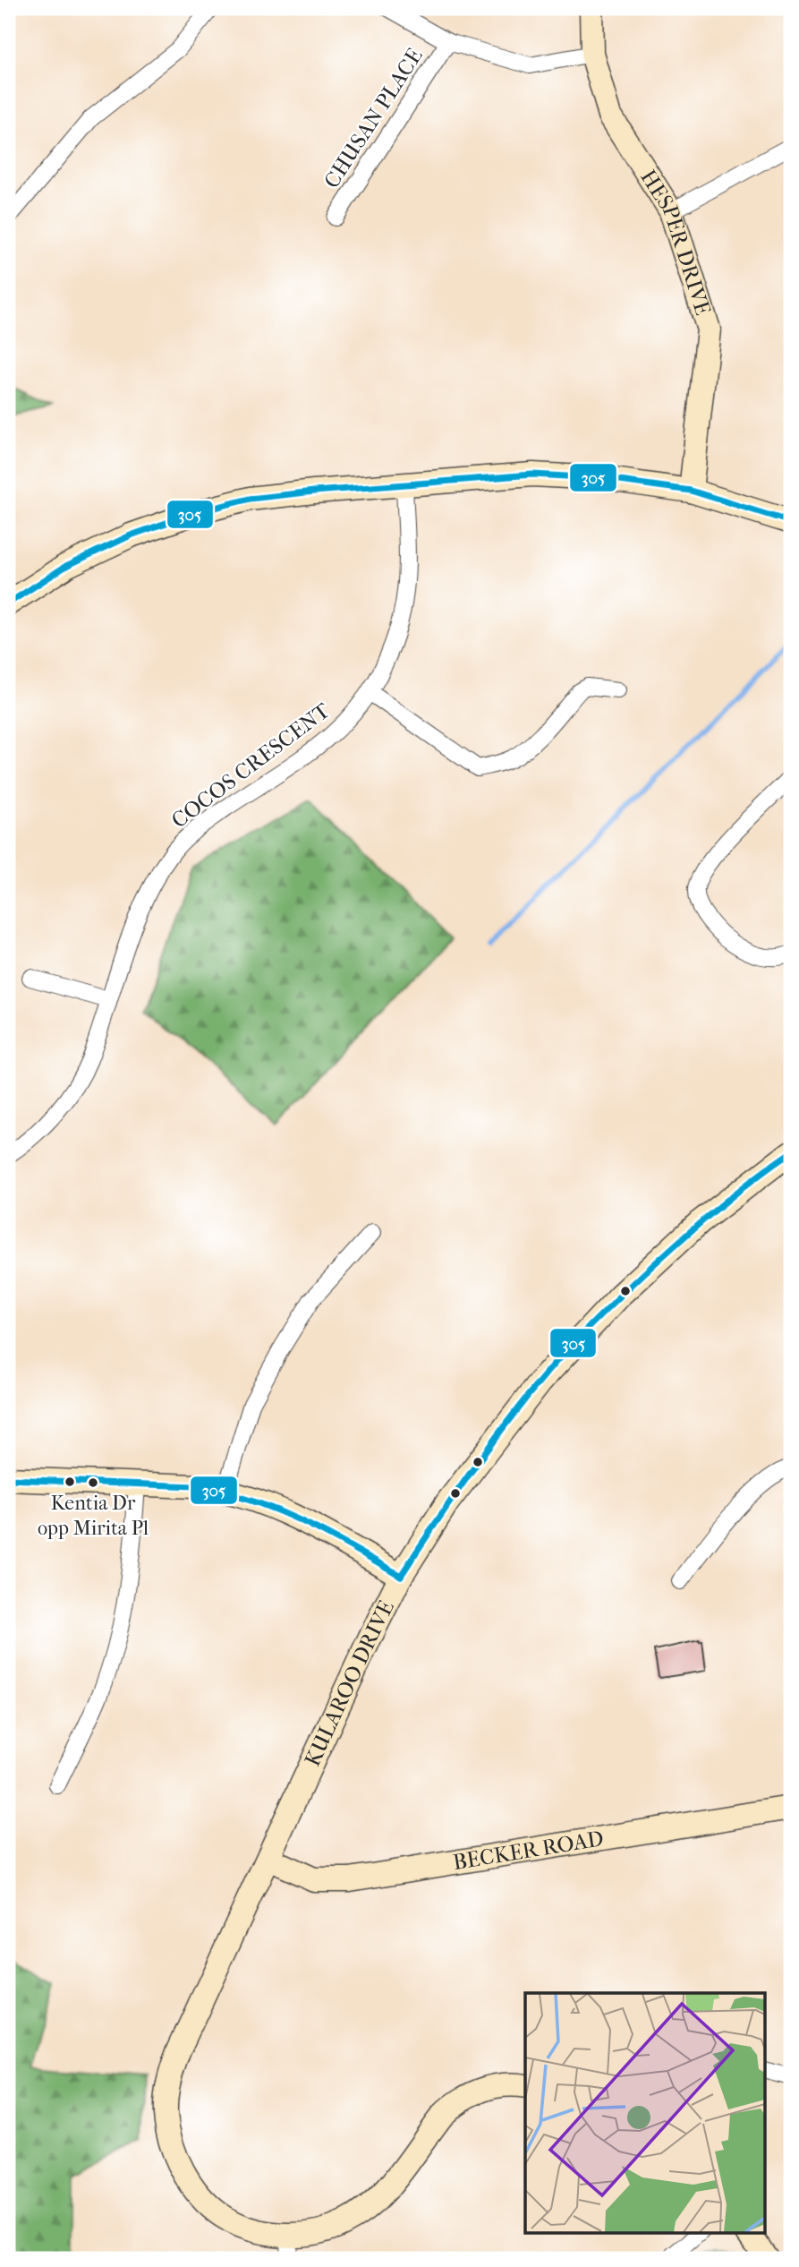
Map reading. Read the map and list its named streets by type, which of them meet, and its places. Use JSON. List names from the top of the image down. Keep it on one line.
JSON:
{"streets":{"street":["CHUSAN PLACE","HESPER DRIVE","COCOS CRESCENT","KULAROO DRIVE","BECKER ROAD"]},"crossings":[["KULAROO DRIVE","BECKER ROAD"]],"places":["Kentia Dr opp Mirita Pl"],"lines":["transit line 305"]}
